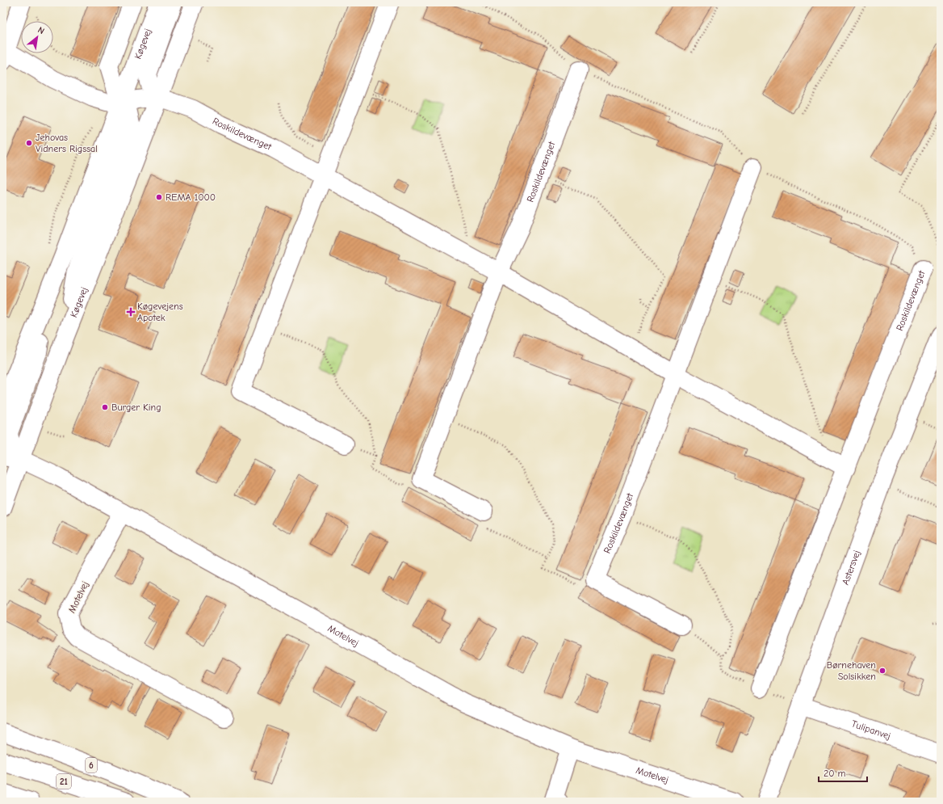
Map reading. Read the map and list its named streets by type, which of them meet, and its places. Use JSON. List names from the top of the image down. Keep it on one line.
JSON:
{"streets":{"main road":["Køgevej","Roskildevænget","Astersvej","Motelvej","Tulipanvej","6","21"]},"crossings":[["Køgevej","Roskildevænget"],["Køgevej","Motelvej"],["Astersvej","Tulipanvej"]],"places":{"other":["Jehovas Vidners Rigssal","REMA 1000","Burger King","Børnehaven Solsikken"],"health":["Køgevejens Apotek"]},"scale_bar":"20 m","north":"top right"}
